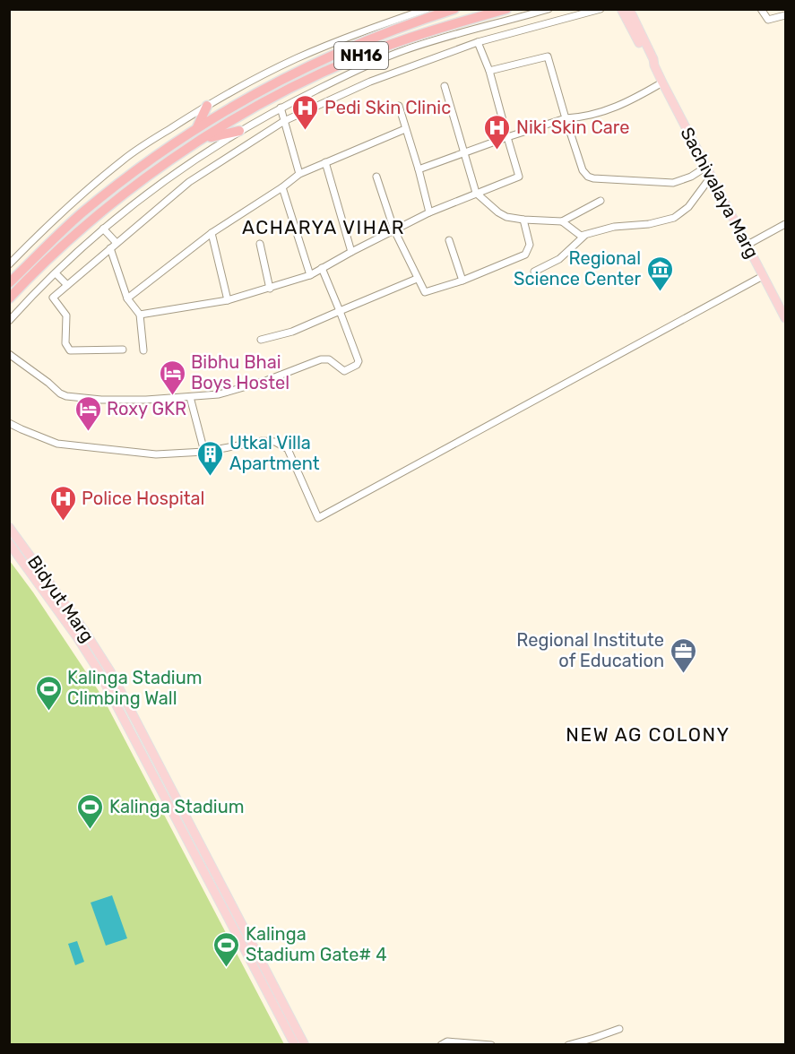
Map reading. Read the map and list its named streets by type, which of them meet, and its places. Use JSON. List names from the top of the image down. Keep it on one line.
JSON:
{"streets":{"highway":["NH16"],"main road":["Sachivalaya Marg","Bidyut Marg"]},"districts":["ACHARYA VIHAR","NEW AG COLONY"],"places":{"hospital":["Pedi Skin Clinic","Niki Skin Care","Police Hospital"],"museum":["Regional Science Center"],"hotel":["Bibhu Bhai Boys Hostel","Roxy GKR"],"building":["Utkal Villa Apartment"],"office":["Regional Institute of Education"],"sports":["Kalinga Stadium Climbing Wall","Kalinga Stadium","Kalinga Stadium Gate# 4"]}}
